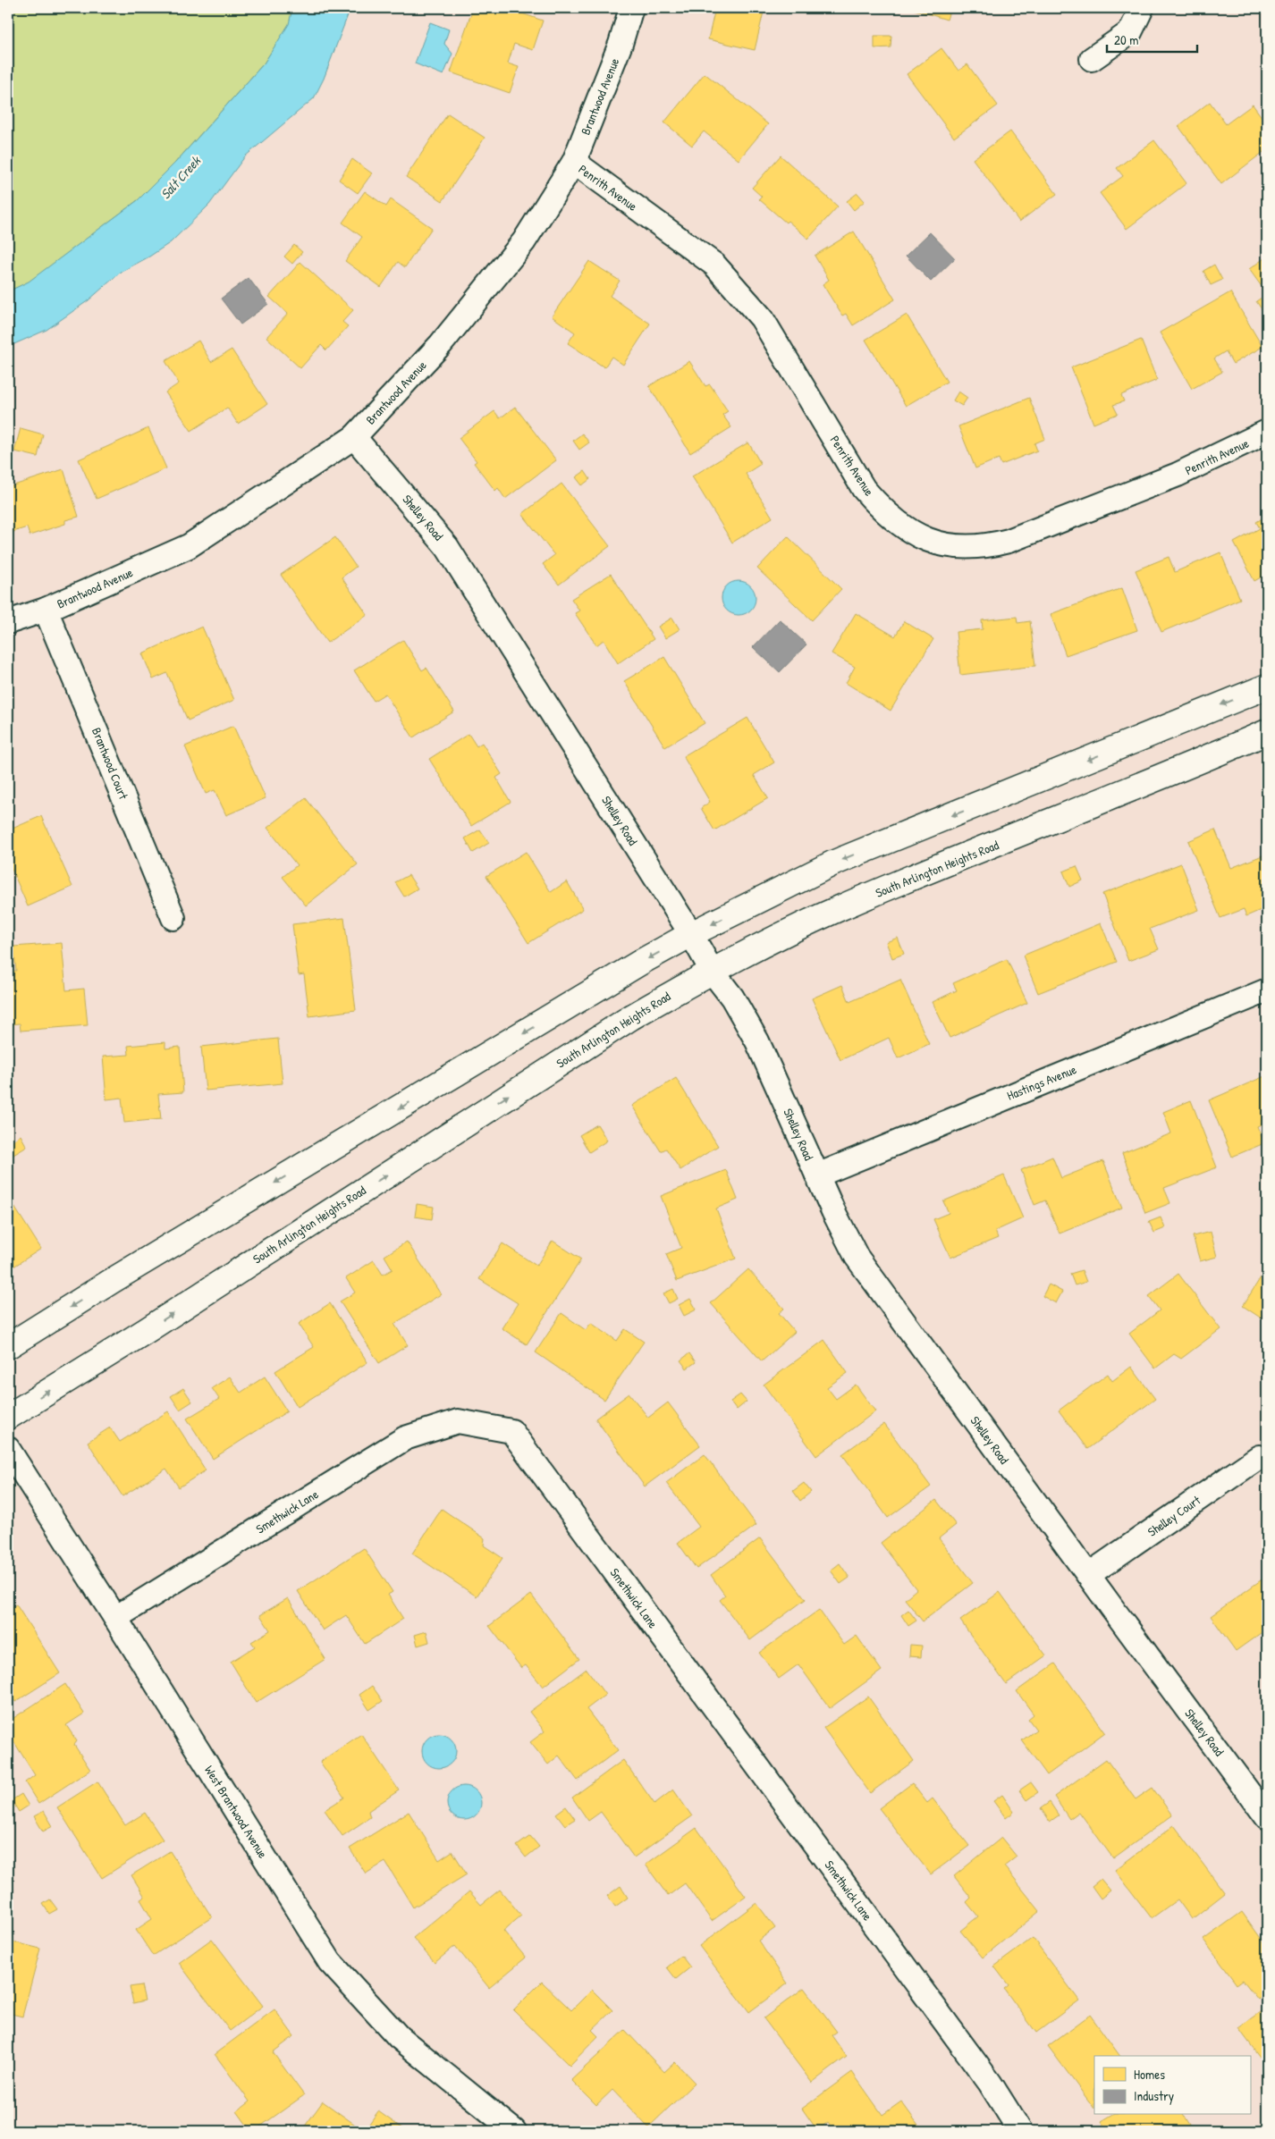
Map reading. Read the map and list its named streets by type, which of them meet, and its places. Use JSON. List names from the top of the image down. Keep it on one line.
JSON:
{"streets":{"main road":["South Arlington Heights Road"],"street":["Brantwood Avenue","Penrith Avenue","Shelley Road","Brantwood Court","Hastings Avenue","Smethwick Lane","Shelley Court","West Brantwood Avenue"]},"crossings":[["Brantwood Avenue","Penrith Avenue"],["Brantwood Avenue","Shelley Road"],["Brantwood Avenue","Brantwood Court"],["Shelley Road","South Arlington Heights Road"],["Shelley Road","Hastings Avenue"],["Shelley Road","Shelley Court"],["Smethwick Lane","West Brantwood Avenue"]],"water":["Salt Creek"],"legend":["Homes","Industry"],"scale_bar":"20 m"}
